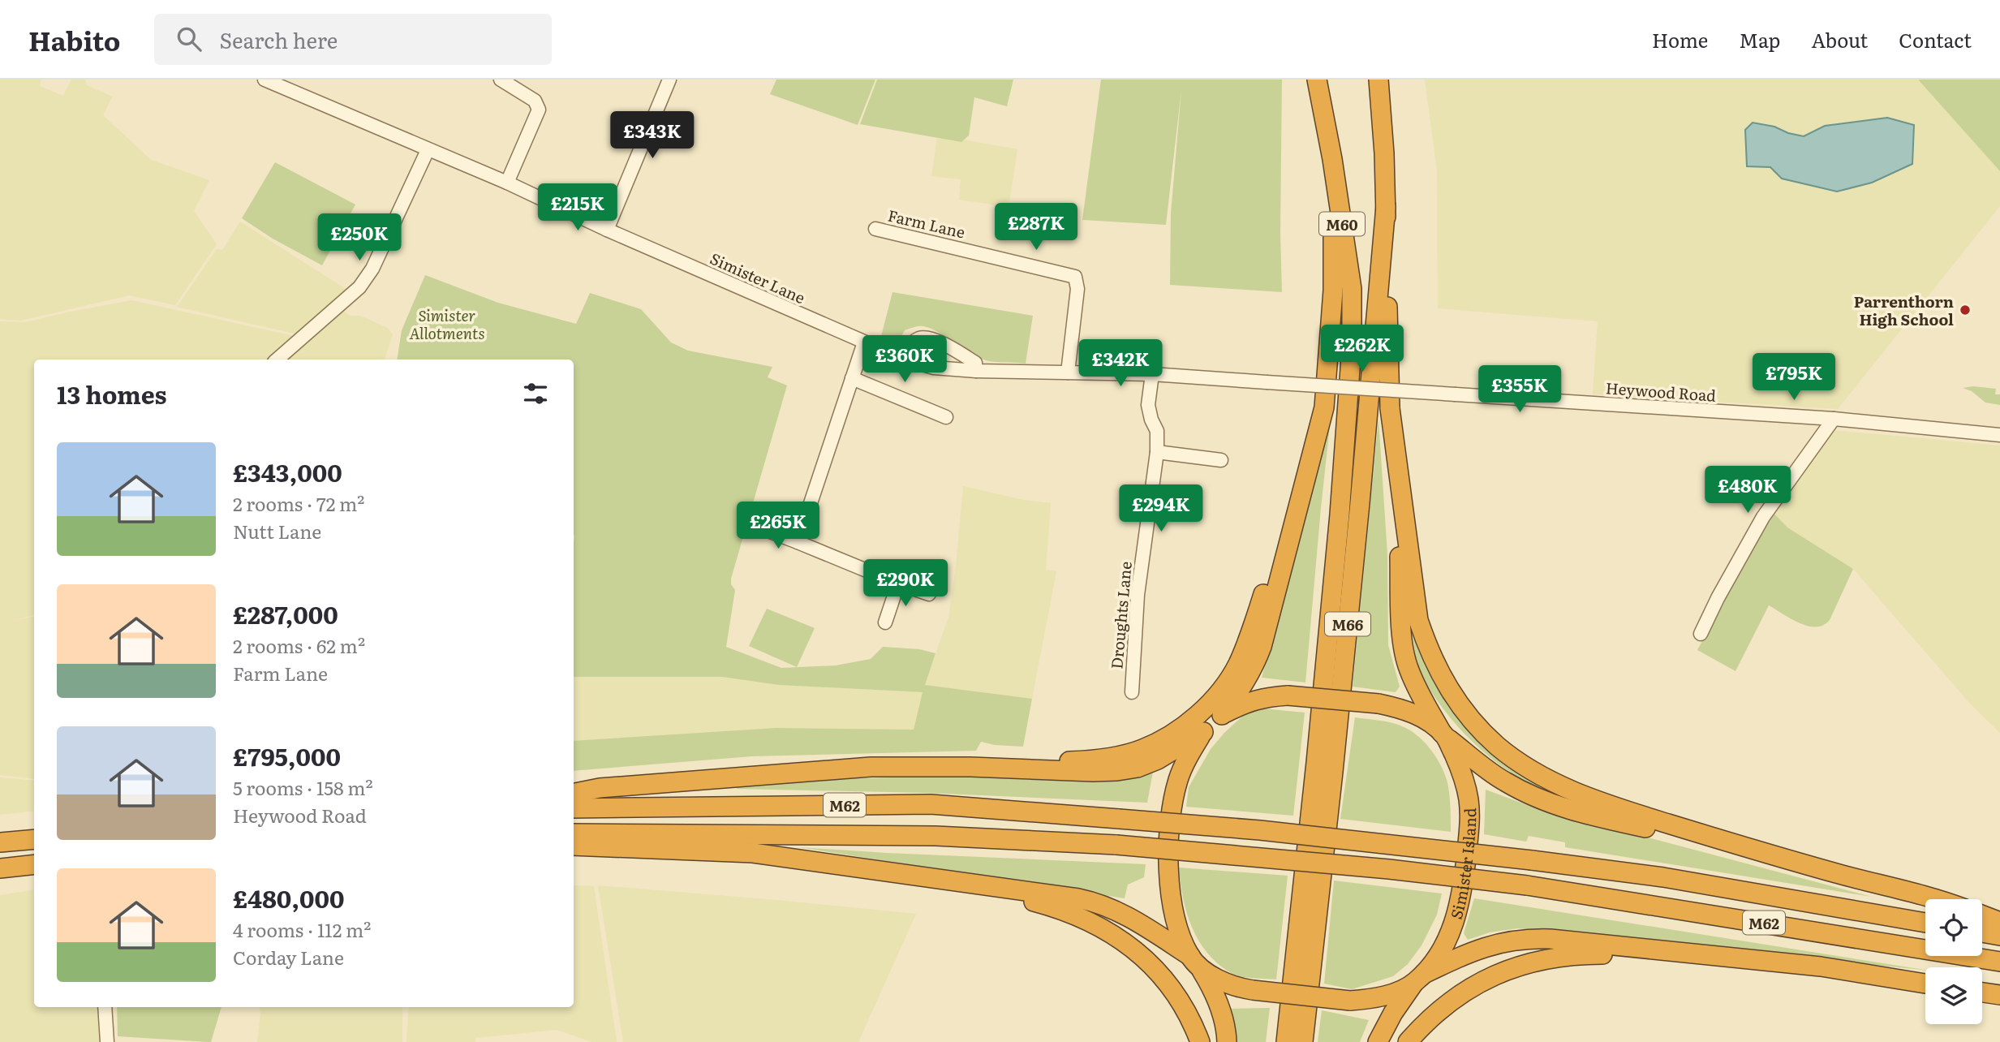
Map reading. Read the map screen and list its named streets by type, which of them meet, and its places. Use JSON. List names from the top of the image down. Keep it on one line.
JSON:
{"streets":{"highway":["M60","M66","M62","Simister Island"],"street":["Farm Lane","Simister Lane","Heywood Road","Droughts Lane"]},"crossings":[["Farm Lane","Simister Lane"],["M60","M66"],["Simister Lane","Heywood Road"],["Simister Lane","Droughts Lane"]],"parks":["Simister Allotments"],"places":["Parrenthorn High School"],"page":{"header":"Habito","search":"Search here","nav":["Home","Map","About","Contact"],"price":["£343K","£215K","£287K","£250K","£262K","£360K","£342K","£795K","£355K","£480K","£294K","£265K","£290K"],"heading":"13 homes","list":[{"name":"£343,000","note":"2 rooms · 72 m² · Nutt Lane"},{"name":"£287,000","note":"2 rooms · 62 m² · Farm Lane"},{"name":"£795,000","note":"5 rooms · 158 m² · Heywood Road"},{"name":"£480,000","note":"4 rooms · 112 m² · Corday Lane"}]}}
